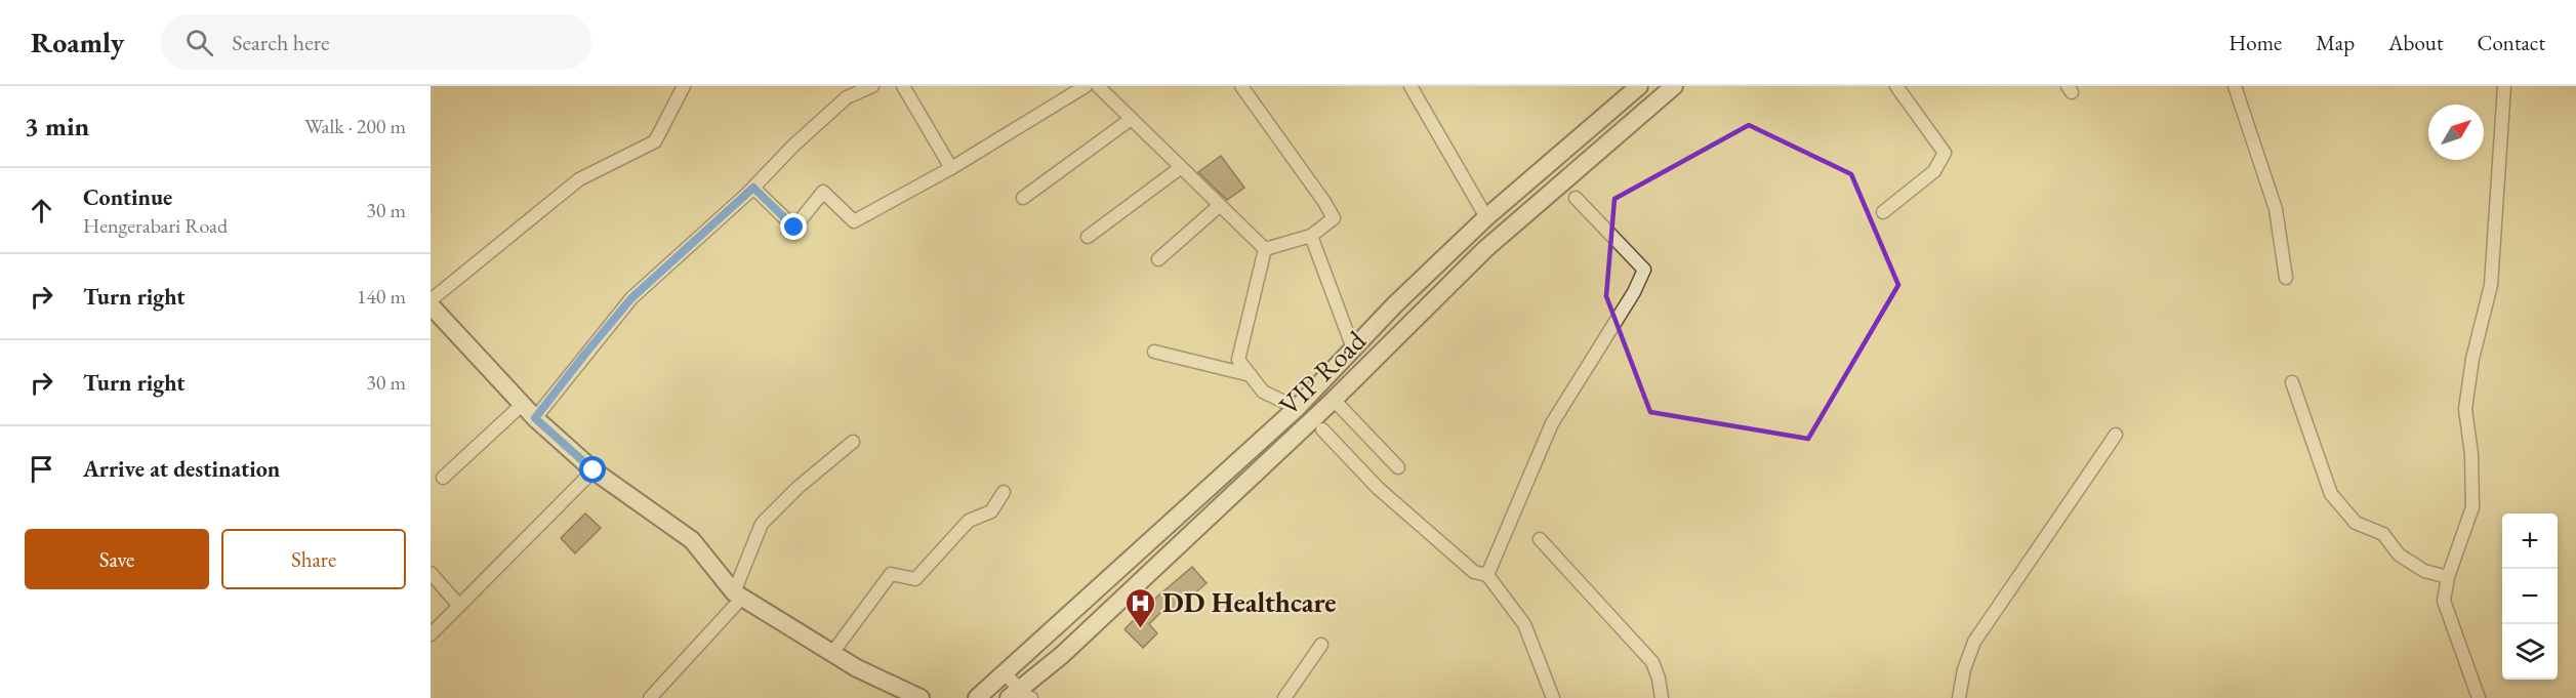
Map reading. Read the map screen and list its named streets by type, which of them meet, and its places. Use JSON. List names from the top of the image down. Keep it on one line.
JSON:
{"streets":{"main road":["VIP Road"]},"places":{"hospital":["DD Healthcare"]},"north":"top right","page":{"header":"Roamly","search":"Search here","nav":["Home","Map","About","Contact"],"heading":["3 min","Walk · 200 m"],"list":[["Continue","Hengerabari Road","30 m"],["Turn right","140 m"],["Turn right","30 m"],"Arrive at destination"],"buttons":["Save","Share"],"map_buttons":["+","−"]}}
